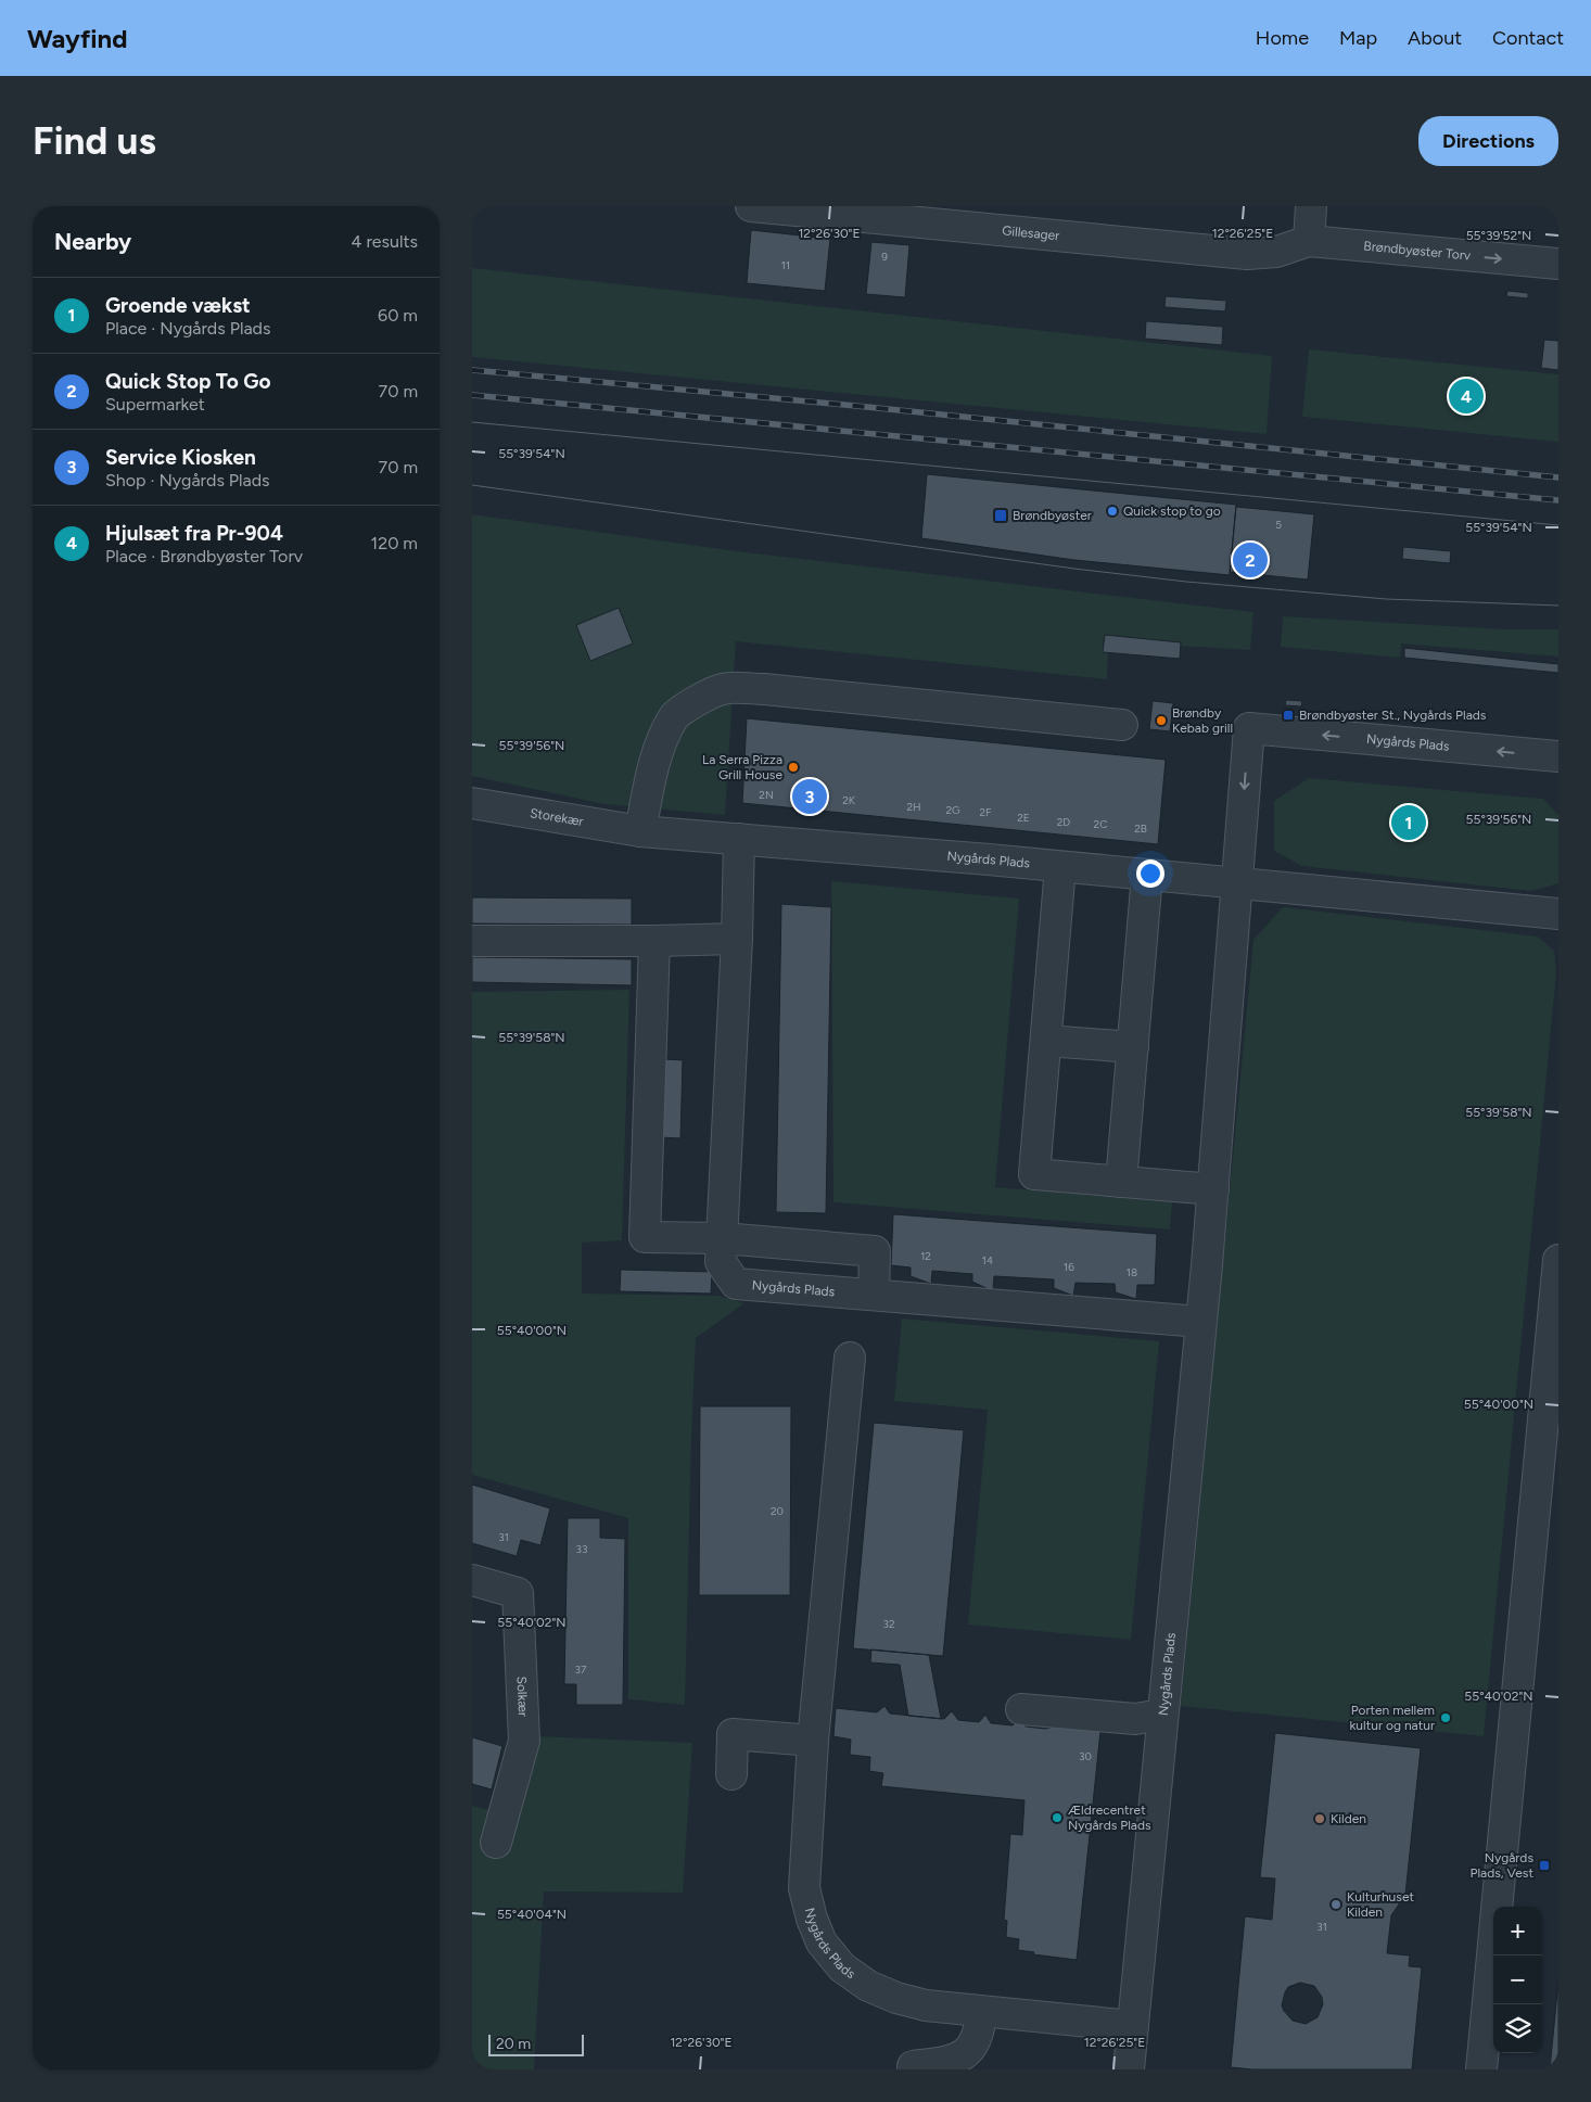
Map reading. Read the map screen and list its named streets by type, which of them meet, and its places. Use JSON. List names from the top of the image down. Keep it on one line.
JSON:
{"streets":{"street":["Gillesager","Brøndbyøster Torv","Nygårds Plads","Storekær","Solkær"]},"crossings":[["Gillesager","Brøndbyøster Torv"],["Nygårds Plads","Storekær"]],"one_way":["Brøndbyøster Torv"],"places":{"other":["Quick stop to go","Brøndby Kebab grill","La Serra Pizza Grill House","Porten mellem kultur og natur","Ældrecentret Nygårds Plads","Kilden","Kulturhuset Kilden"],"transit":["Brøndbyøster","Brøndbyøster St., Nygårds Plads","Nygårds Plads, Vest"]},"house_numbers":["9","11","5","2N","2K","2H","2G","2F","2E","2D","2C","2B","12","14","16","18","20","31","33","32","37","30","31"],"scale_bar":"20 m","page":{"header":"Wayfind","nav":["Home","Map","About","Contact"],"buttons":"Directions","title":"Find us","heading":["Nearby","4 results"],"list":[{"mark":"1","name":"Groende vækst","note":"Place · Nygårds Plads","value":"60 m"},{"mark":"2","name":"Quick Stop To Go","note":"Supermarket","value":"70 m"},{"mark":"3","name":"Service Kiosken","note":"Shop · Nygårds Plads","value":"70 m"},{"mark":"4","name":"Hjulsæt fra Pr-904","note":"Place · Brøndbyøster Torv","value":"120 m"}],"pins":["4","2","3","1"],"map_buttons":["+","−"],"scale":"20 m"},"coordinates":["12°26'30\"E","12°26'25\"E","55°39'52\"N","55°39'54\"N","55°39'56\"N","55°39'58\"N","55°40'00\"N","55°40'02\"N","55°40'04\"N"]}
